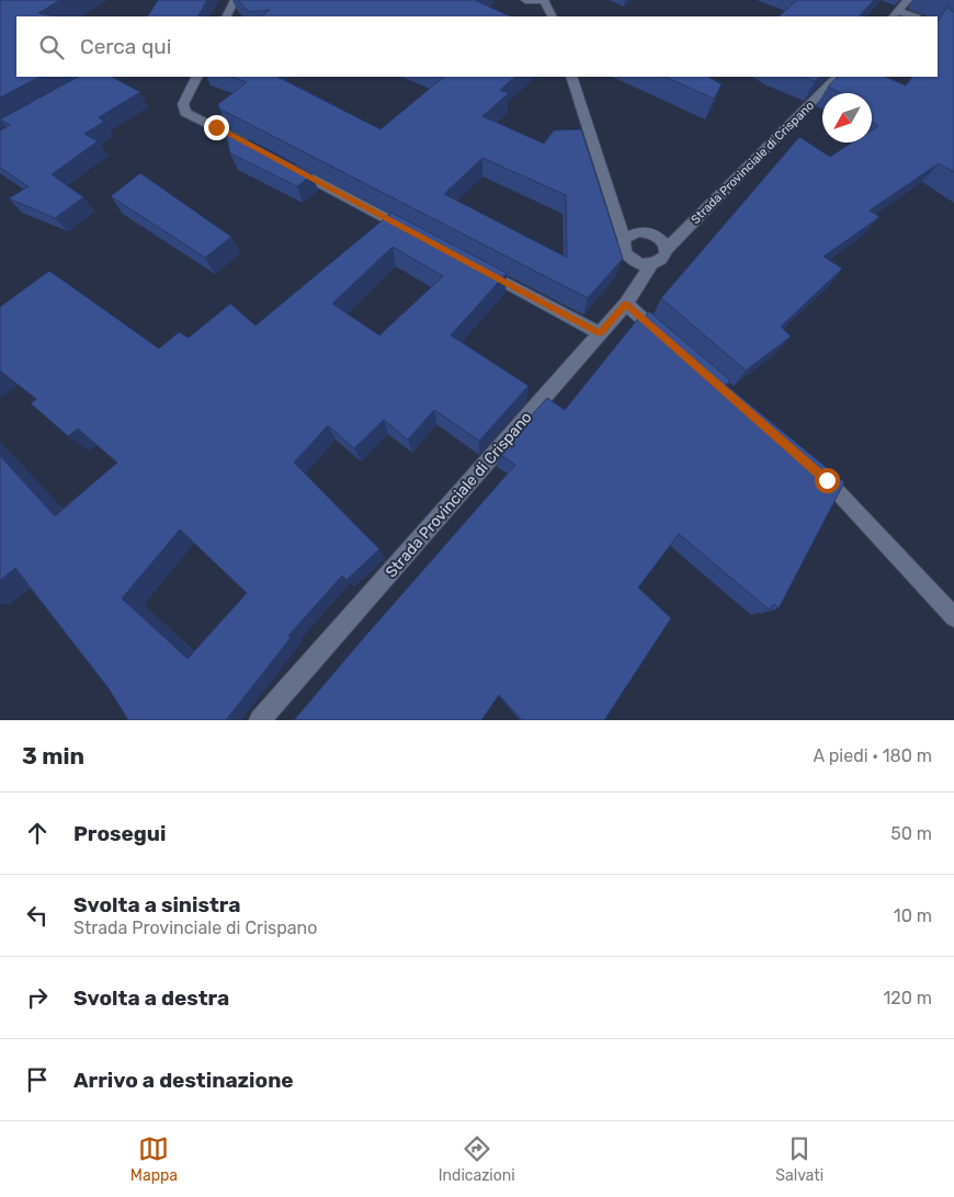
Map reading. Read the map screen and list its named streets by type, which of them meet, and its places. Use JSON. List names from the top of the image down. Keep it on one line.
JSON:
{"streets":{"street":["Strada Provinciale di Crispano"]},"north":"bottom left","page":{"search":"Cerca qui","heading":["3 min","A piedi · 180 m"],"list":[["Prosegui","50 m"],["Svolta a sinistra","Strada Provinciale di Crispano","10 m"],["Svolta a destra","120 m"],"Arrivo a destinazione"],"nav":["Mappa","Indicazioni","Salvati"]}}
